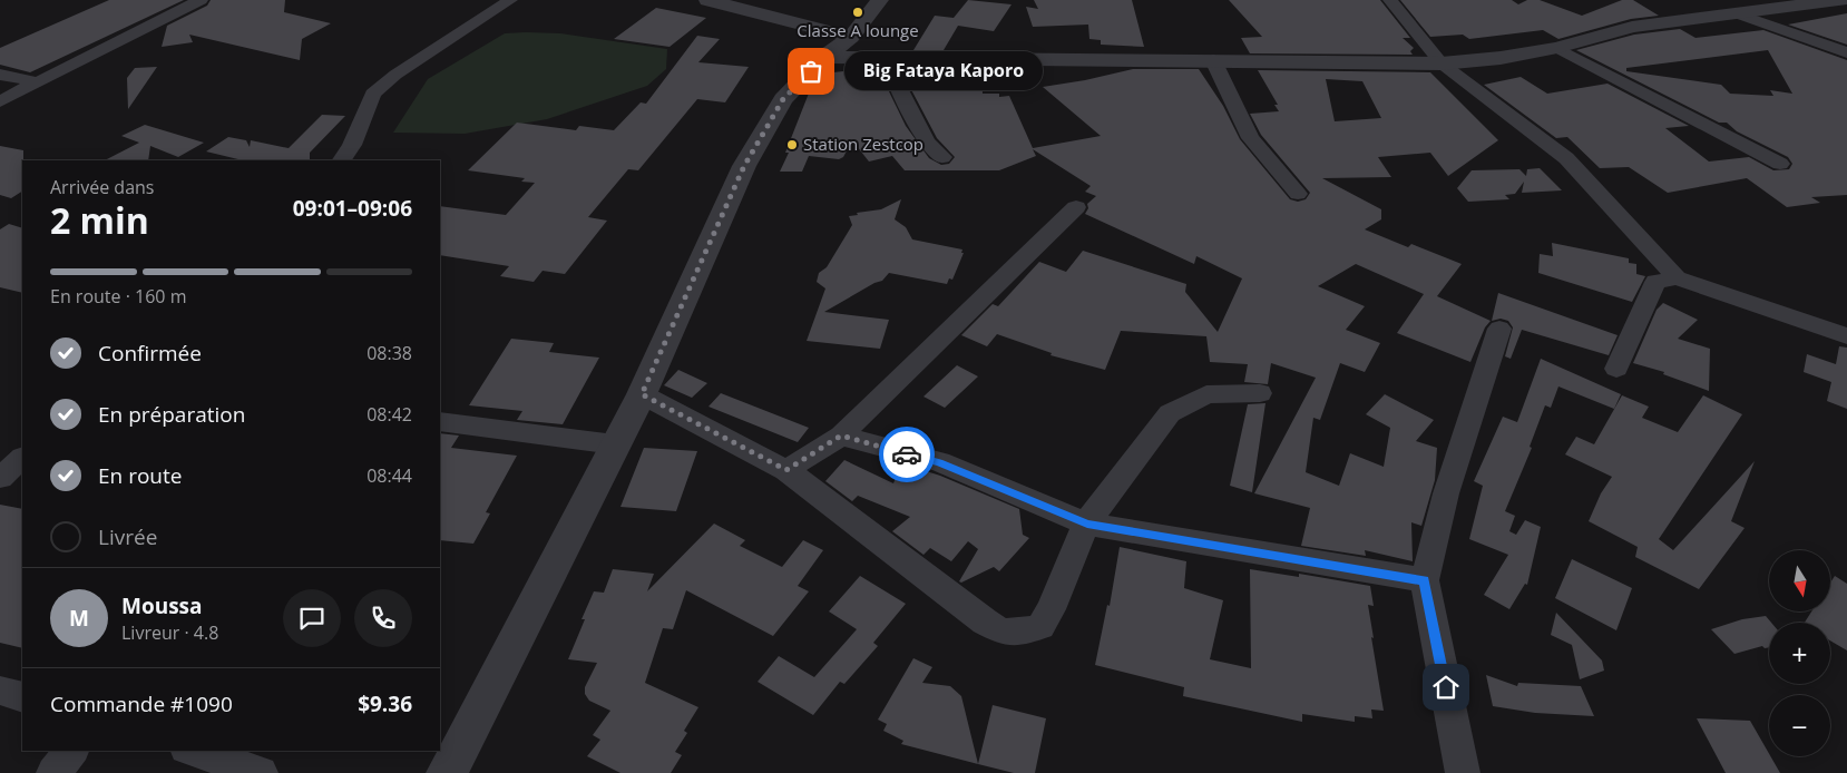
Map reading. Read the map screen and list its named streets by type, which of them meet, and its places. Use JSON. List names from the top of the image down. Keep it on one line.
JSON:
{"places":["Classe A lounge","Big Fataya Kaporo","Station Zestcop"],"north":"bottom","page":{"bubble":"Big Fataya Kaporo","heading":["2 min","Arrivée dans","09:01–09:06"],"panel":["Moussa","Livreur · 4.8","Commande #1090","$9.36"],"bar":"En route · 160 m","list":[["Confirmée","08:38"],["En préparation","08:42"],["En route","08:44"],"Livrée"],"map_buttons":["+","−"],"round":"M"}}
